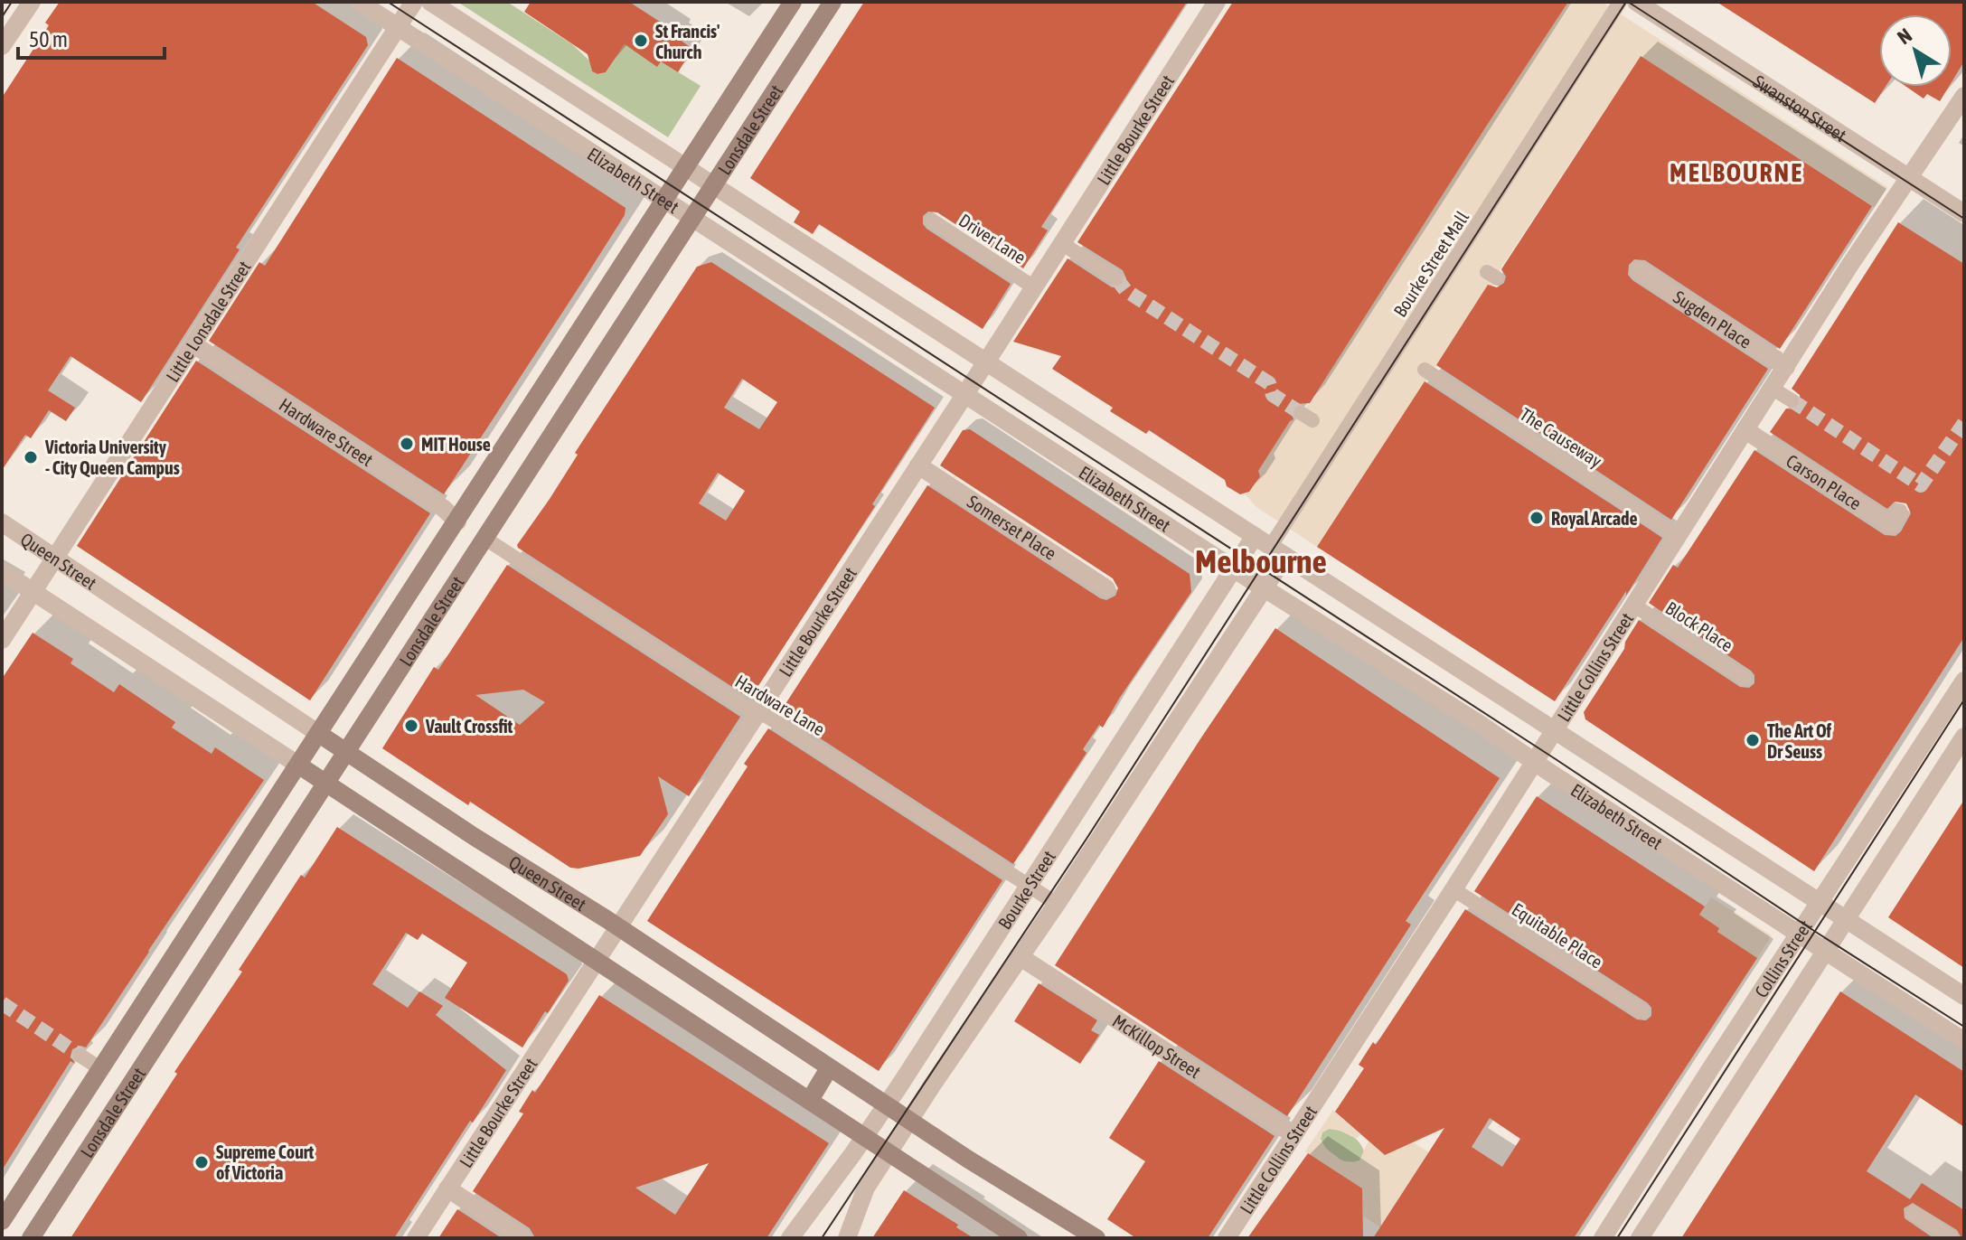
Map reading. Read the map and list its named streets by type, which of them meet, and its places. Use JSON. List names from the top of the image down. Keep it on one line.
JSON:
{"streets":{"main road":["Lonsdale Street","Queen Street"],"street":["Swanston Street","Little Bourke Street","Elizabeth Street","Driver Lane","Bourke Street Mall","Sugden Place","Little Lonsdale Street","Hardware Street","The Causeway","Carson Place","Somerset Place","Block Place","Little Collins Street","Hardware Lane","Bourke Street","Equitable Place","Collins Street","McKillop Street"]},"crossings":[["Swanston Street","Little Collins Street"],["Lonsdale Street","Elizabeth Street"],["Lonsdale Street","Hardware Street"],["Lonsdale Street","Queen Street"],["Lonsdale Street","Hardware Lane"],["Little Bourke Street","Elizabeth Street"],["Little Bourke Street","Driver Lane"],["Little Bourke Street","Somerset Place"],["Little Bourke Street","Queen Street"],["Little Bourke Street","Hardware Lane"],["Elizabeth Street","Little Lonsdale Street"],["Elizabeth Street","Little Collins Street"],["Elizabeth Street","Bourke Street"],["Elizabeth Street","Collins Street"],["Bourke Street Mall","Bourke Street"],["Sugden Place","Little Collins Street"],["Little Lonsdale Street","Hardware Street"],["Little Lonsdale Street","Queen Street"],["The Causeway","Little Collins Street"],["Carson Place","Little Collins Street"],["Queen Street","Bourke Street"],["Block Place","Little Collins Street"],["Little Collins Street","Equitable Place"],["Little Collins Street","McKillop Street"],["Hardware Lane","Bourke Street"],["Bourke Street","McKillop Street"]],"districts":["MELBOURNE","Melbourne"],"places":["St Francis' Church","MIT House","Victoria University - City Queen Campus","Royal Arcade","Vault Crossfit","The Art Of Dr Seuss","Supreme Court of Victoria"],"scale_bar":"50 m","north":"top left"}
